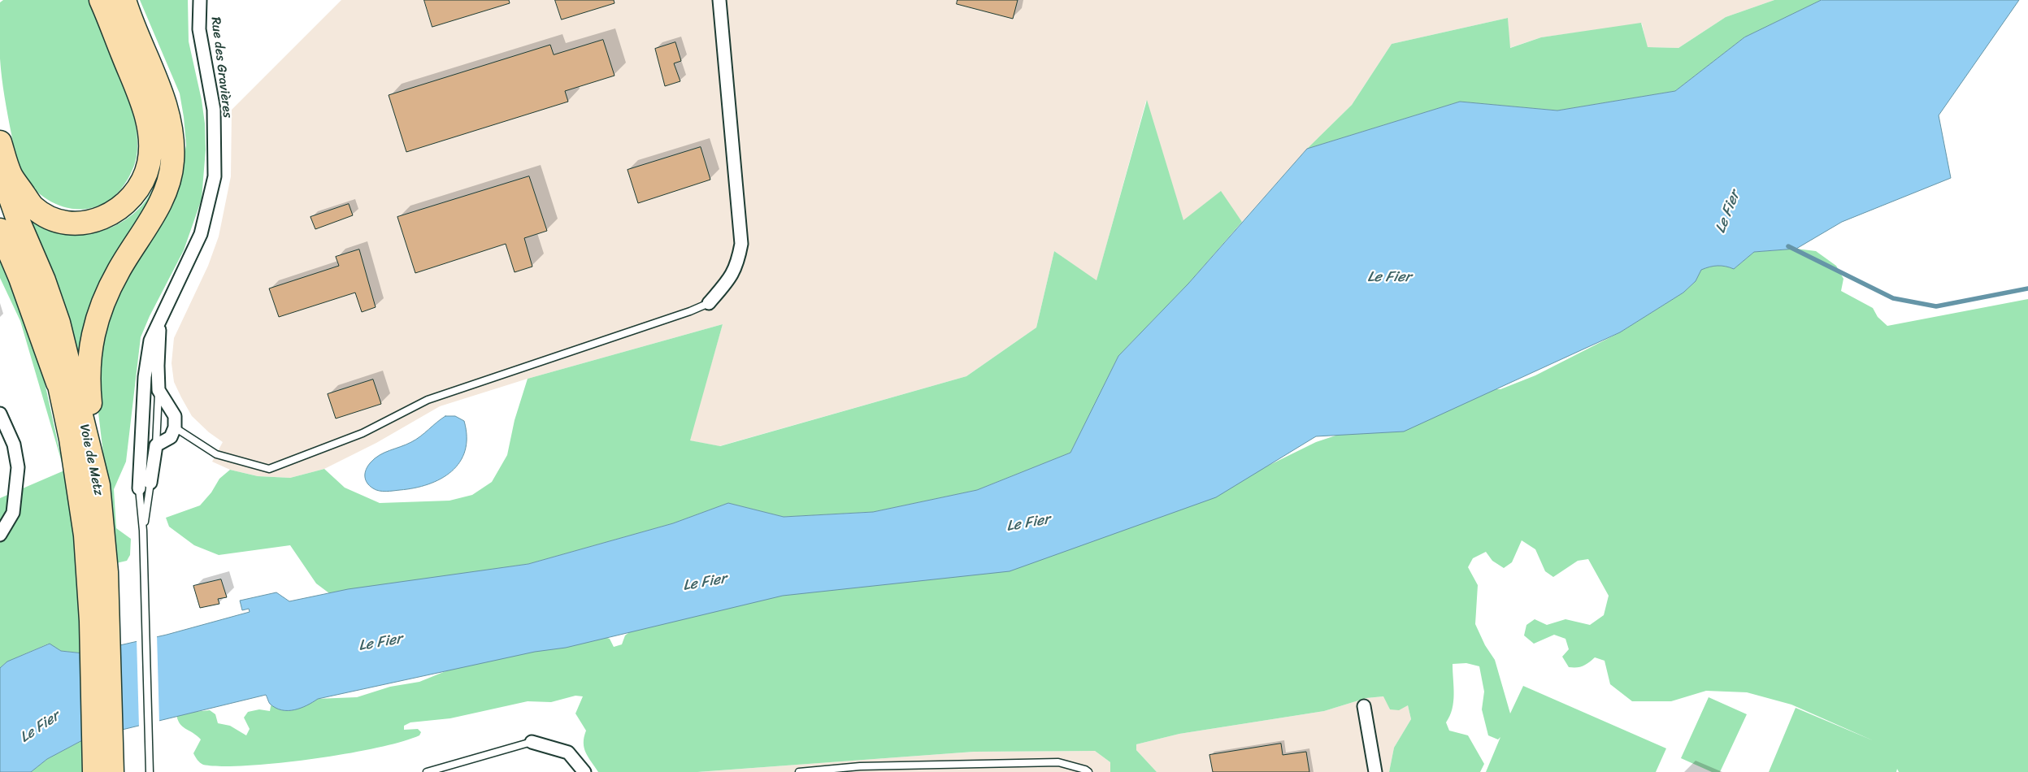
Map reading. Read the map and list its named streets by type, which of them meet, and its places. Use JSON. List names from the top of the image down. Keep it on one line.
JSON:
{"streets":{"highway":["Voie de Metz"],"street":["Rue des Gravières"]},"water":["Le Fier"]}
